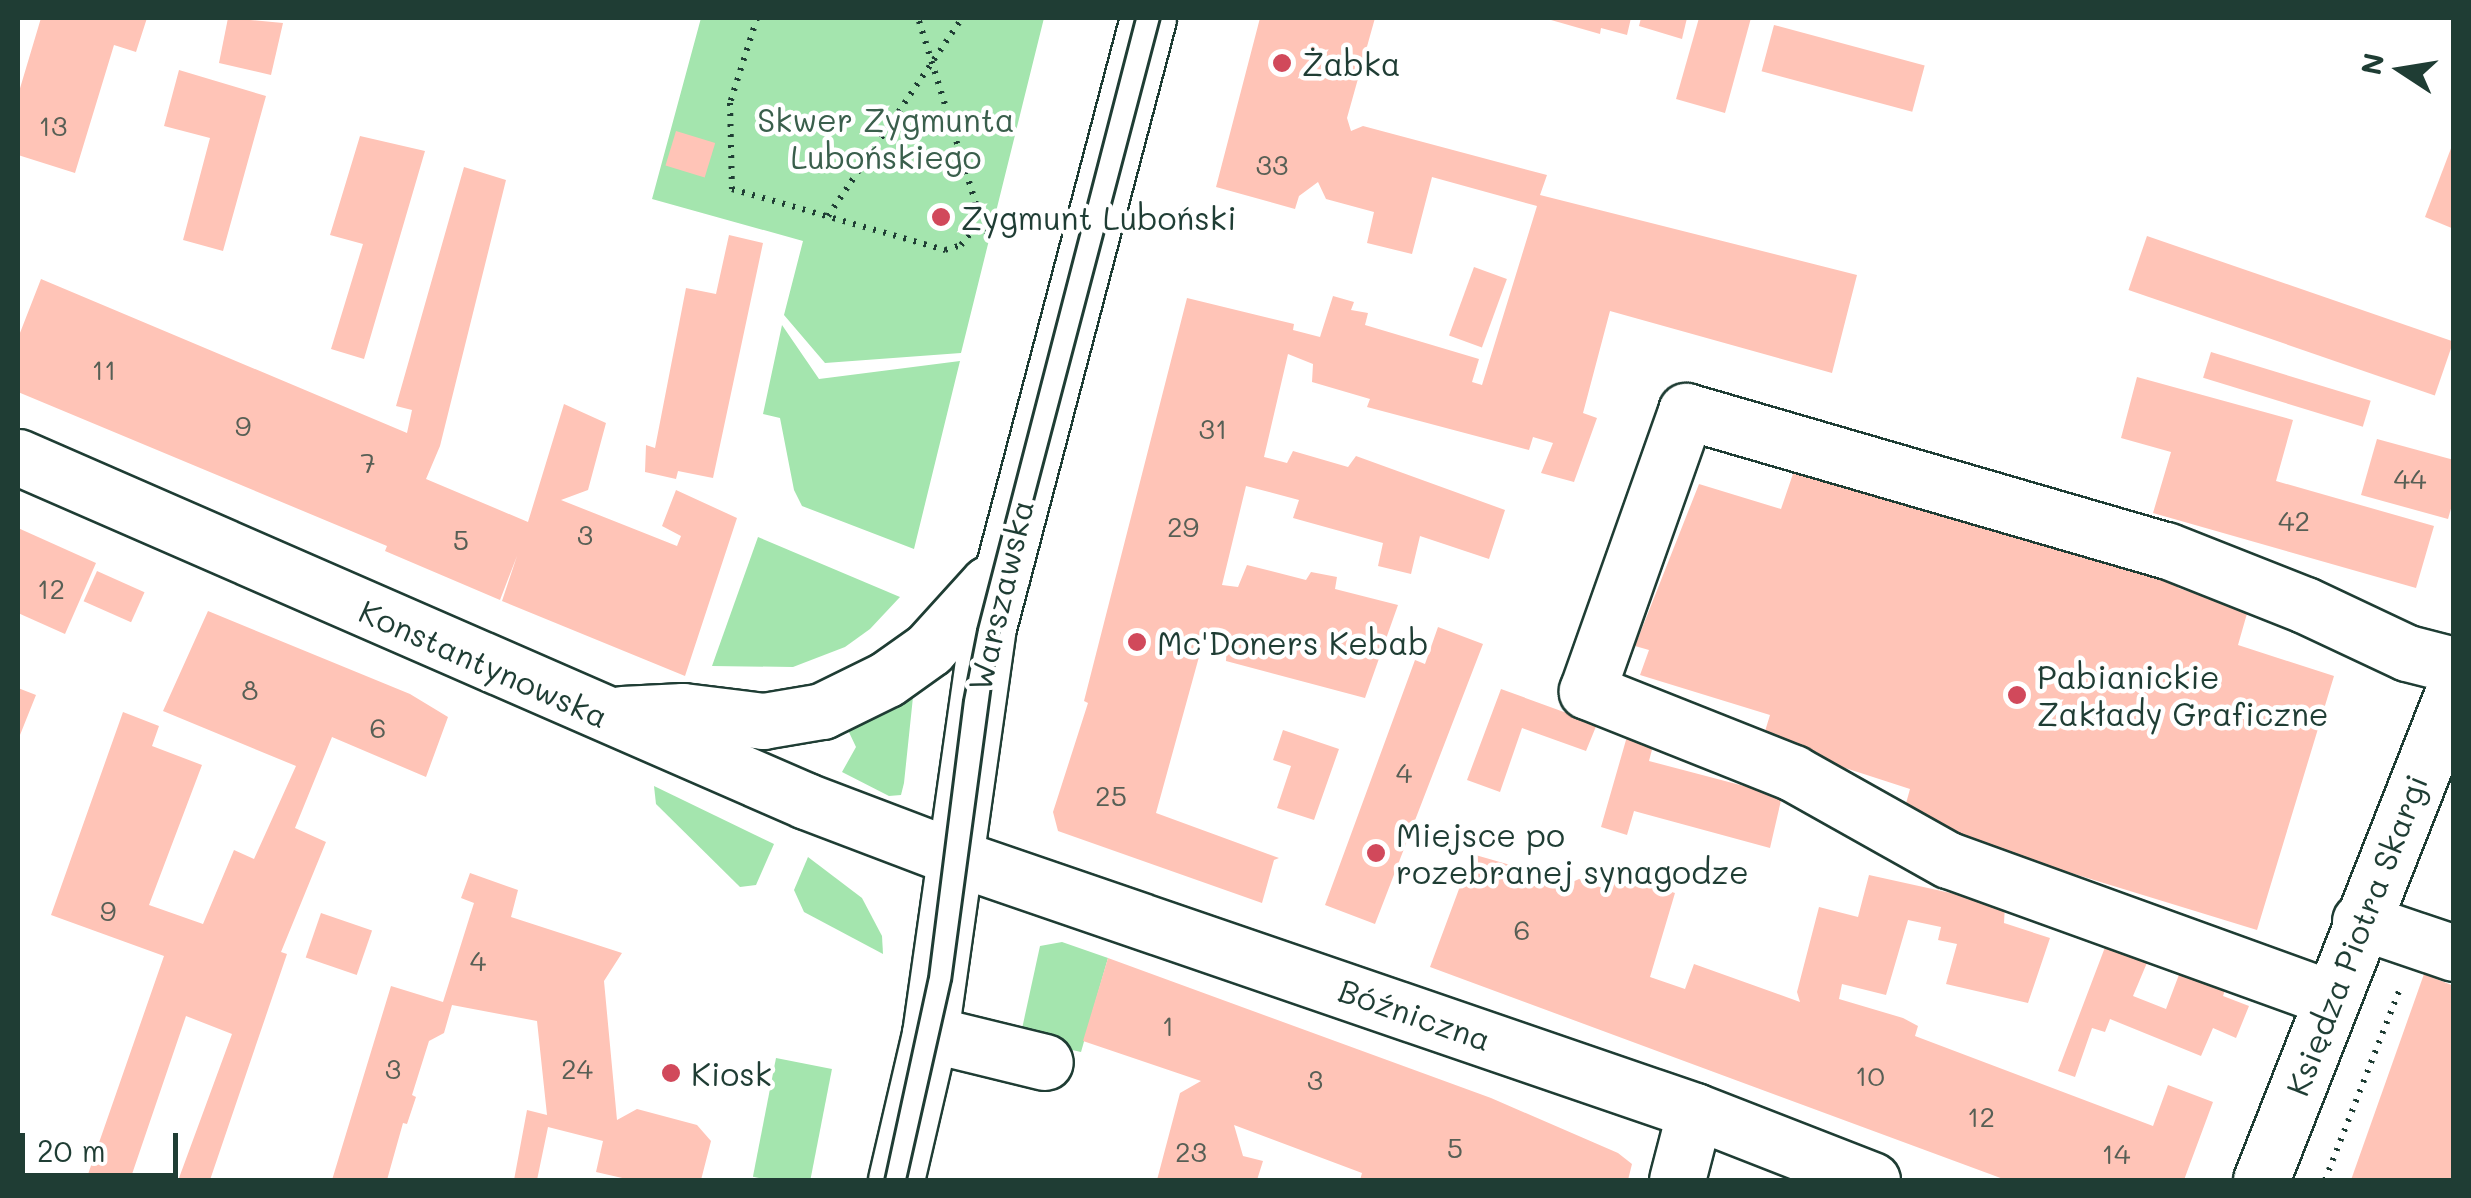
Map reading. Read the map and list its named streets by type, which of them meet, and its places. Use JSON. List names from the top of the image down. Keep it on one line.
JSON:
{"streets":{"street":["Warszawska","Konstantynowska","Księdza Piotra Skargi","Bóźniczna"]},"crossings":[["Warszawska","Konstantynowska"],["Warszawska","Bóźniczna"],["Konstantynowska","Bóźniczna"]],"parks":["Skwer Zygmunta Lubońskiego"],"places":["Żabka","Zygmunt Luboński","Mc'Doners Kebab","Pabianickie Zakłady Graficzne","Miejsce po rozebranej synagodze","Kiosk"],"house_numbers":["13","33","11","9","31","7","44","42","29","3","5","12","8","6","4","25","9","6","4","1","3","24","10","3","12","5","23","14"],"scale_bar":"20 m","north":"left"}
